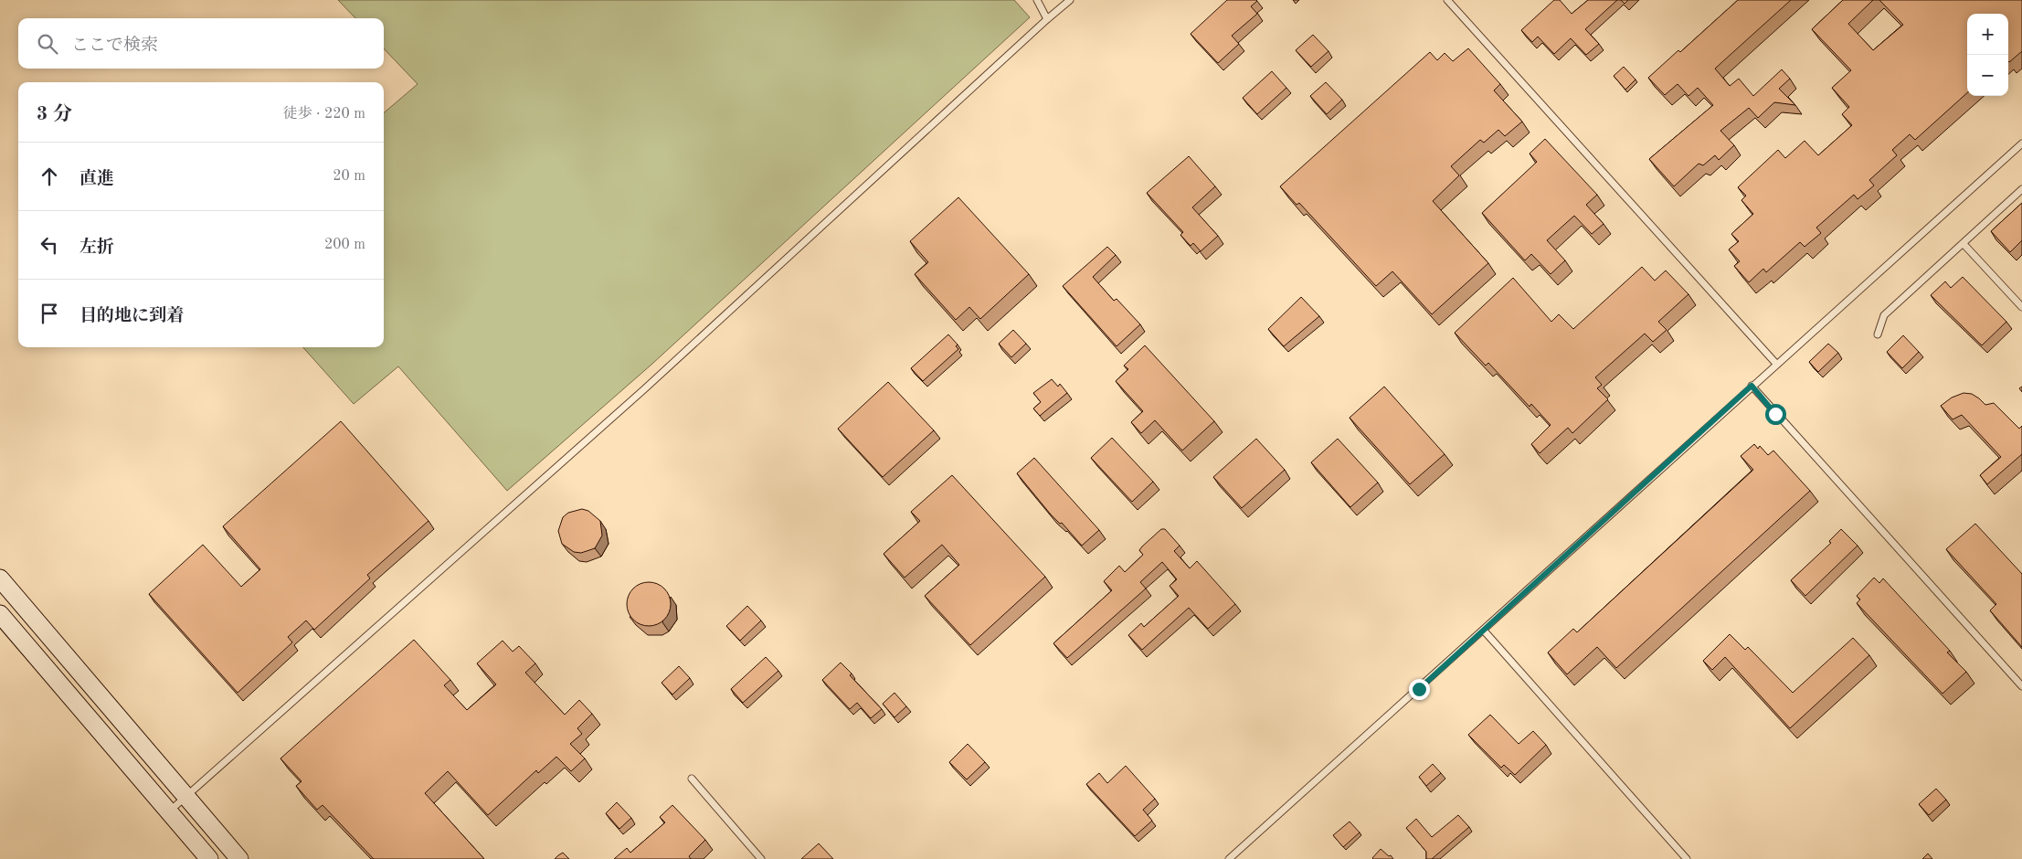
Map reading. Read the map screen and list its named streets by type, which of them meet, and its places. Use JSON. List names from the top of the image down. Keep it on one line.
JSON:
{"page":{"map_buttons":["+","−"],"search":"ここで検索","heading":["3 分","徒歩 · 220 m"],"list":[["直進","20 m"],["左折","200 m"],"目的地に到着"]}}
